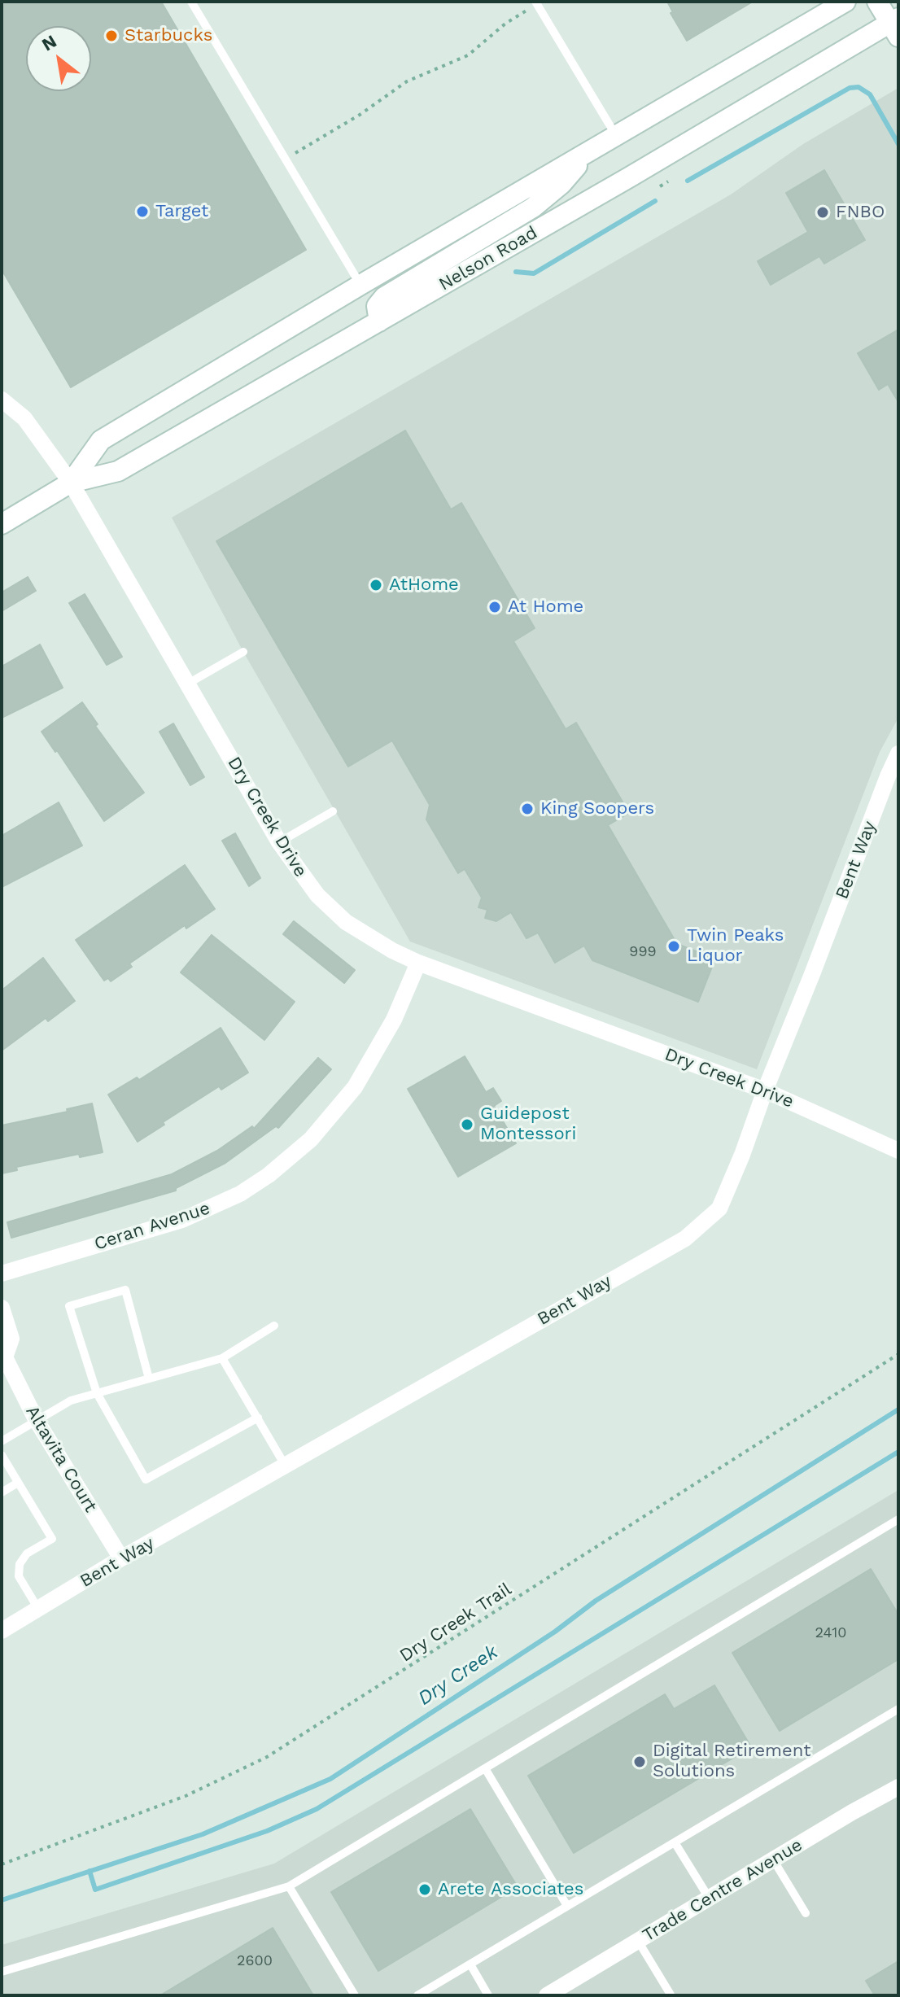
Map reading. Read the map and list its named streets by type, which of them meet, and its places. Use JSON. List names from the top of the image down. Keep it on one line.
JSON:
{"streets":{"main road":["Nelson Road"],"street":["Dry Creek Drive","Bent Way","Ceran Avenue","Altavita Court","Trade Centre Avenue"],"path":["Dry Creek Trail"]},"crossings":[["Nelson Road","Dry Creek Drive"],["Dry Creek Drive","Bent Way"],["Dry Creek Drive","Ceran Avenue"],["Bent Way","Altavita Court"]],"water":["Dry Creek"],"places":["Starbucks","Target","FNBO","AtHome","At Home","King Soopers","Twin Peaks Liquor","Guidepost Montessori","Digital Retirement Solutions","Arete Associates"],"house_numbers":["999","2410","2600"],"north":"top left"}
